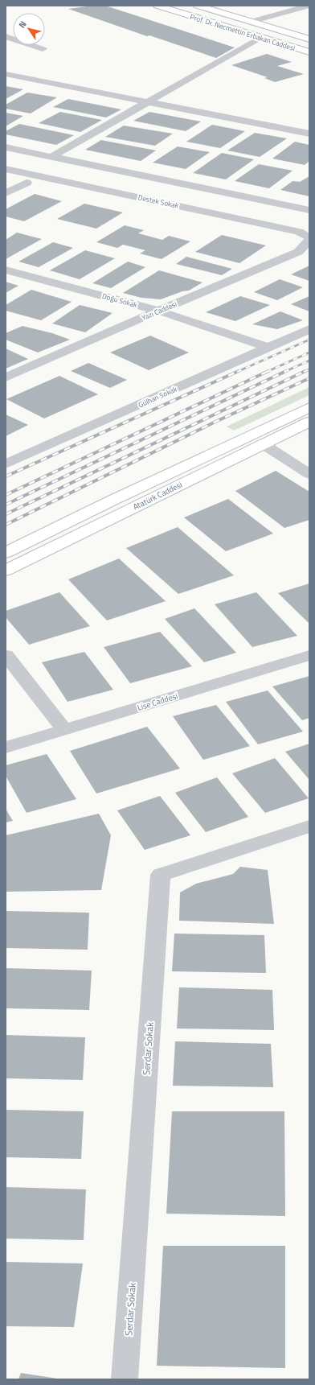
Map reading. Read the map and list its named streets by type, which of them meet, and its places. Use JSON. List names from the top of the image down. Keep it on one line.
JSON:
{"streets":{"main road":["Prof. Dr. Necmettin Erbakan Caddesi","Atatürk Caddesi"],"street":["Destek Sokak","Doğu Sokak","Yazı Caddesi","Gülhan Sokak","Lise Caddesi","Serdar Sokak"]},"crossings":[["Destek Sokak","Yazı Caddesi"],["Doğu Sokak","Yazı Caddesi"],["Doğu Sokak","Gülhan Sokak"]],"north":"top left"}
